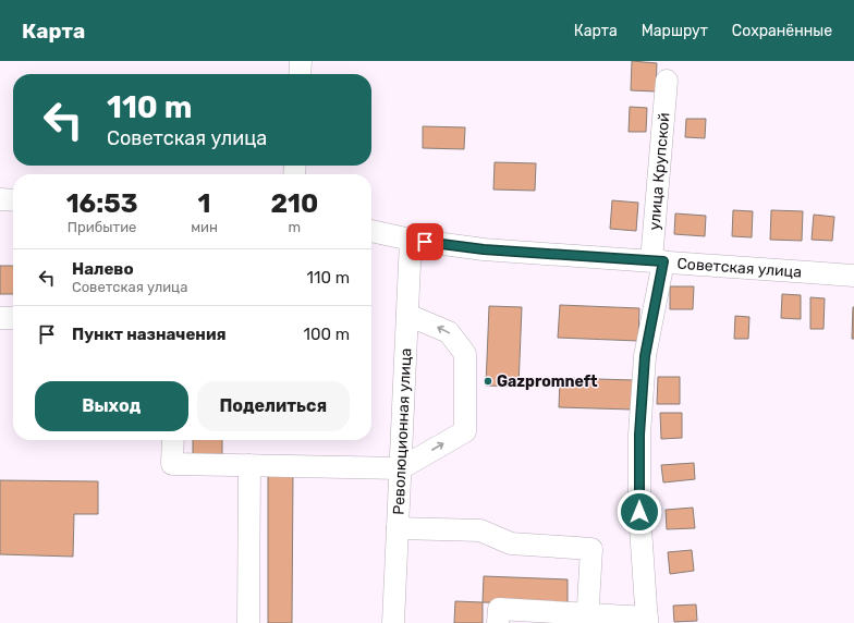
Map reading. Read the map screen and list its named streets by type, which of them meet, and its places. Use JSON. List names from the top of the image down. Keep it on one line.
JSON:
{"streets":{"street":["улица Крупской","Советская улица","Революционная улица"]},"crossings":[["улица Крупской","Советская улица"],["Советская улица","Революционная улица"]],"places":["Gazpromneft"],"page":{"header":"Карта","nav":["Карта","Маршрут","Сохранённые"],"turn":["110 m","Советская улица"],"eta":["16:53","Прибытие","1","мин","210","m"],"list":[{"name":"Налево","note":"Советская улица","value":"110 m"},{"name":"Пункт назначения","value":"100 m"}],"buttons":["Выход","Поделиться"]}}
